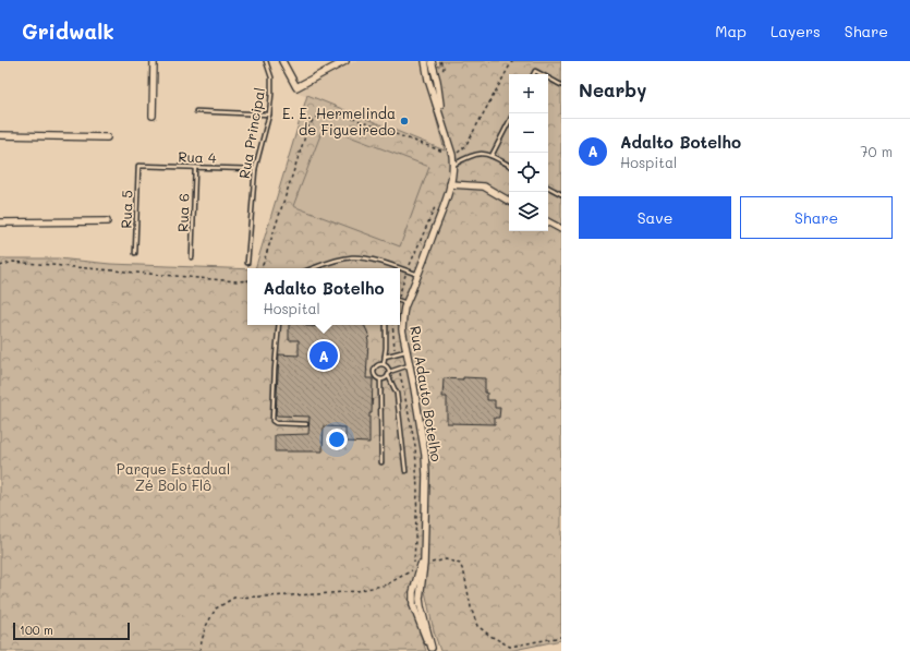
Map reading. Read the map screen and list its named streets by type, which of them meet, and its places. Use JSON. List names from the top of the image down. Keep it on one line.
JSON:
{"streets":{"street":["Rua Adauto Botelho"],"lane":["Rua Principal","Rua 4","Rua 5","Rua 6"]},"crossings":[["Rua Principal","Rua 4"],["Rua 4","Rua 5"],["Rua 4","Rua 6"]],"parks":["Parque Estadual Zé Bolo Flô"],"places":["E. E. Hermelinda de Figueiredo"],"scale_bar":"100 m","page":{"header":"Gridwalk","nav":["Map","Layers","Share"],"heading":"Nearby","map_buttons":["+","−"],"list":[{"mark":"A","name":"Adalto Botelho","note":"Hospital","value":"70 m"}],"buttons":["Save","Share"],"popup":["Adalto Botelho","Hospital"],"pins":"A","scale":"100 m"}}
